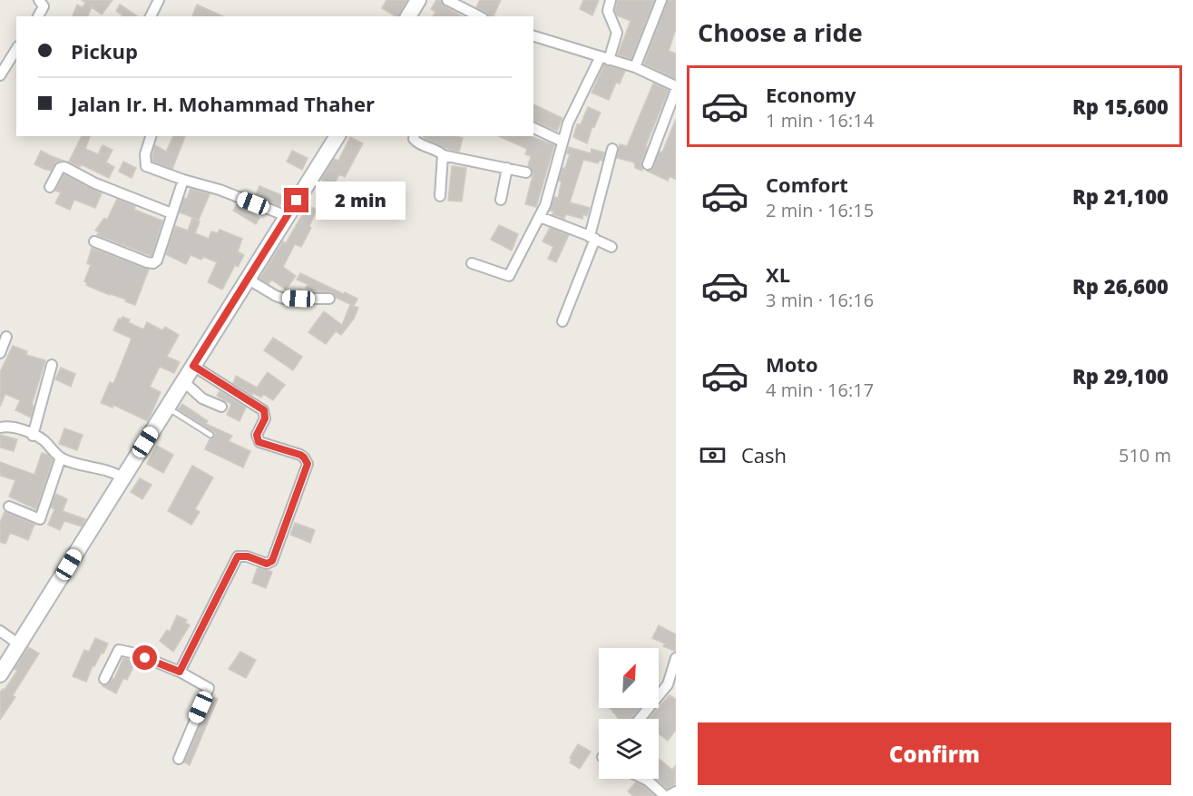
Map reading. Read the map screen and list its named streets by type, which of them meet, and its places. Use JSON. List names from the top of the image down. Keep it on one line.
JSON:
{"north":"top right","page":{"heading":"Choose a ride","banner":["Pickup","Jalan Ir. H. Mohammad Thaher"],"list":[{"name":"Economy","note":"1 min · 16:14","value":"Rp 15,600"},{"name":"Comfort","note":"2 min · 16:15","value":"Rp 21,100"},{"name":"XL","note":"3 min · 16:16","value":"Rp 26,600"},{"name":"Moto","note":"4 min · 16:17","value":"Rp 29,100"}],"bubble":"2 min","pay":["Cash","510 m"],"buttons":"Confirm"}}
